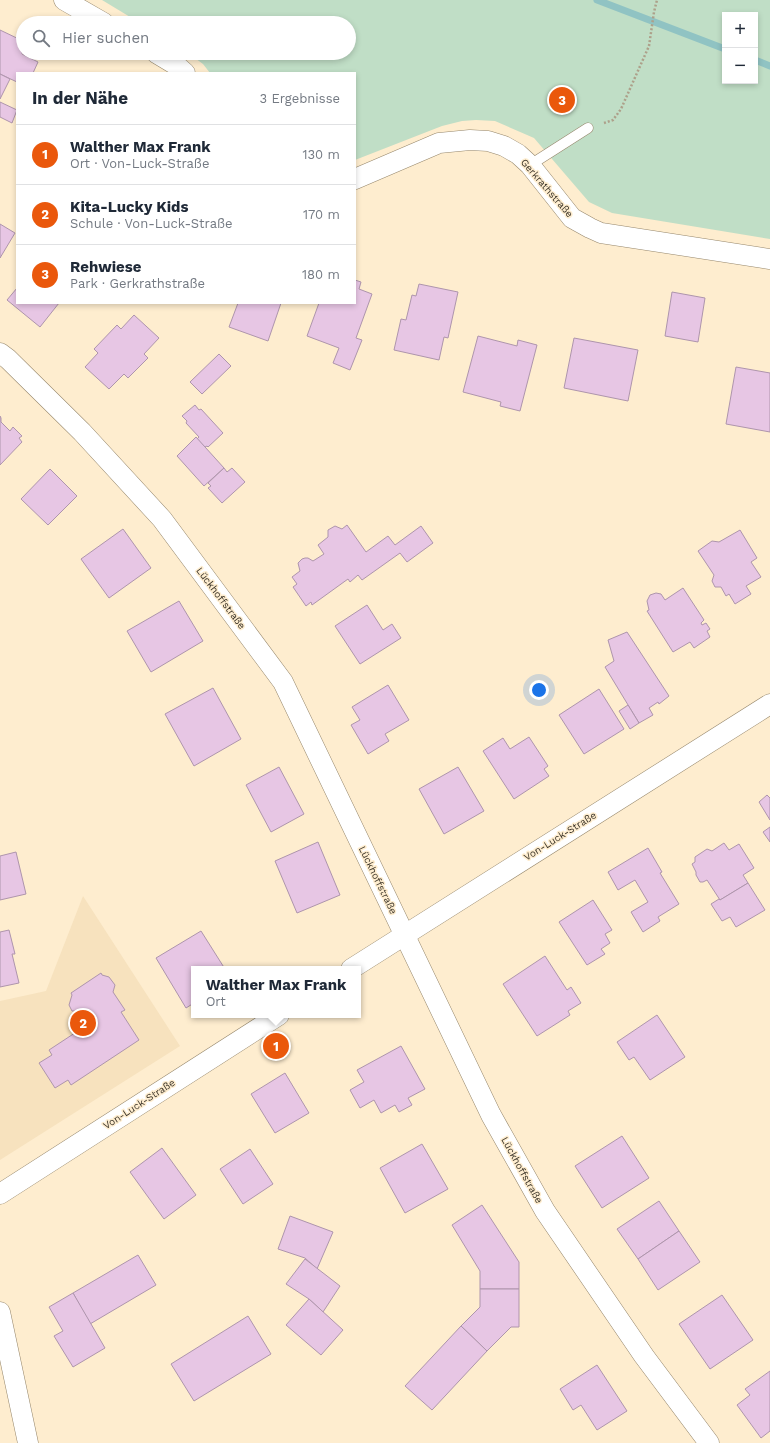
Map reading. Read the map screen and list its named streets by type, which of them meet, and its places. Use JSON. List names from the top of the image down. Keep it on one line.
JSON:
{"streets":{"street":["Gerkrathstraße","Lückhoffstraße","Von-Luck-Straße"]},"crossings":[["Lückhoffstraße","Von-Luck-Straße"]],"page":{"map_buttons":["+","−"],"search":"Hier suchen","heading":["In der Nähe","3 Ergebnisse"],"pins":["3","2","1"],"list":[{"mark":"1","name":"Walther Max Frank","note":"Ort · Von-Luck-Straße","value":"130 m"},{"mark":"2","name":"Kita-Lucky Kids","note":"Schule · Von-Luck-Straße","value":"170 m"},{"mark":"3","name":"Rehwiese","note":"Park · Gerkrathstraße","value":"180 m"}],"popup":["Walther Max Frank","Ort"]}}
